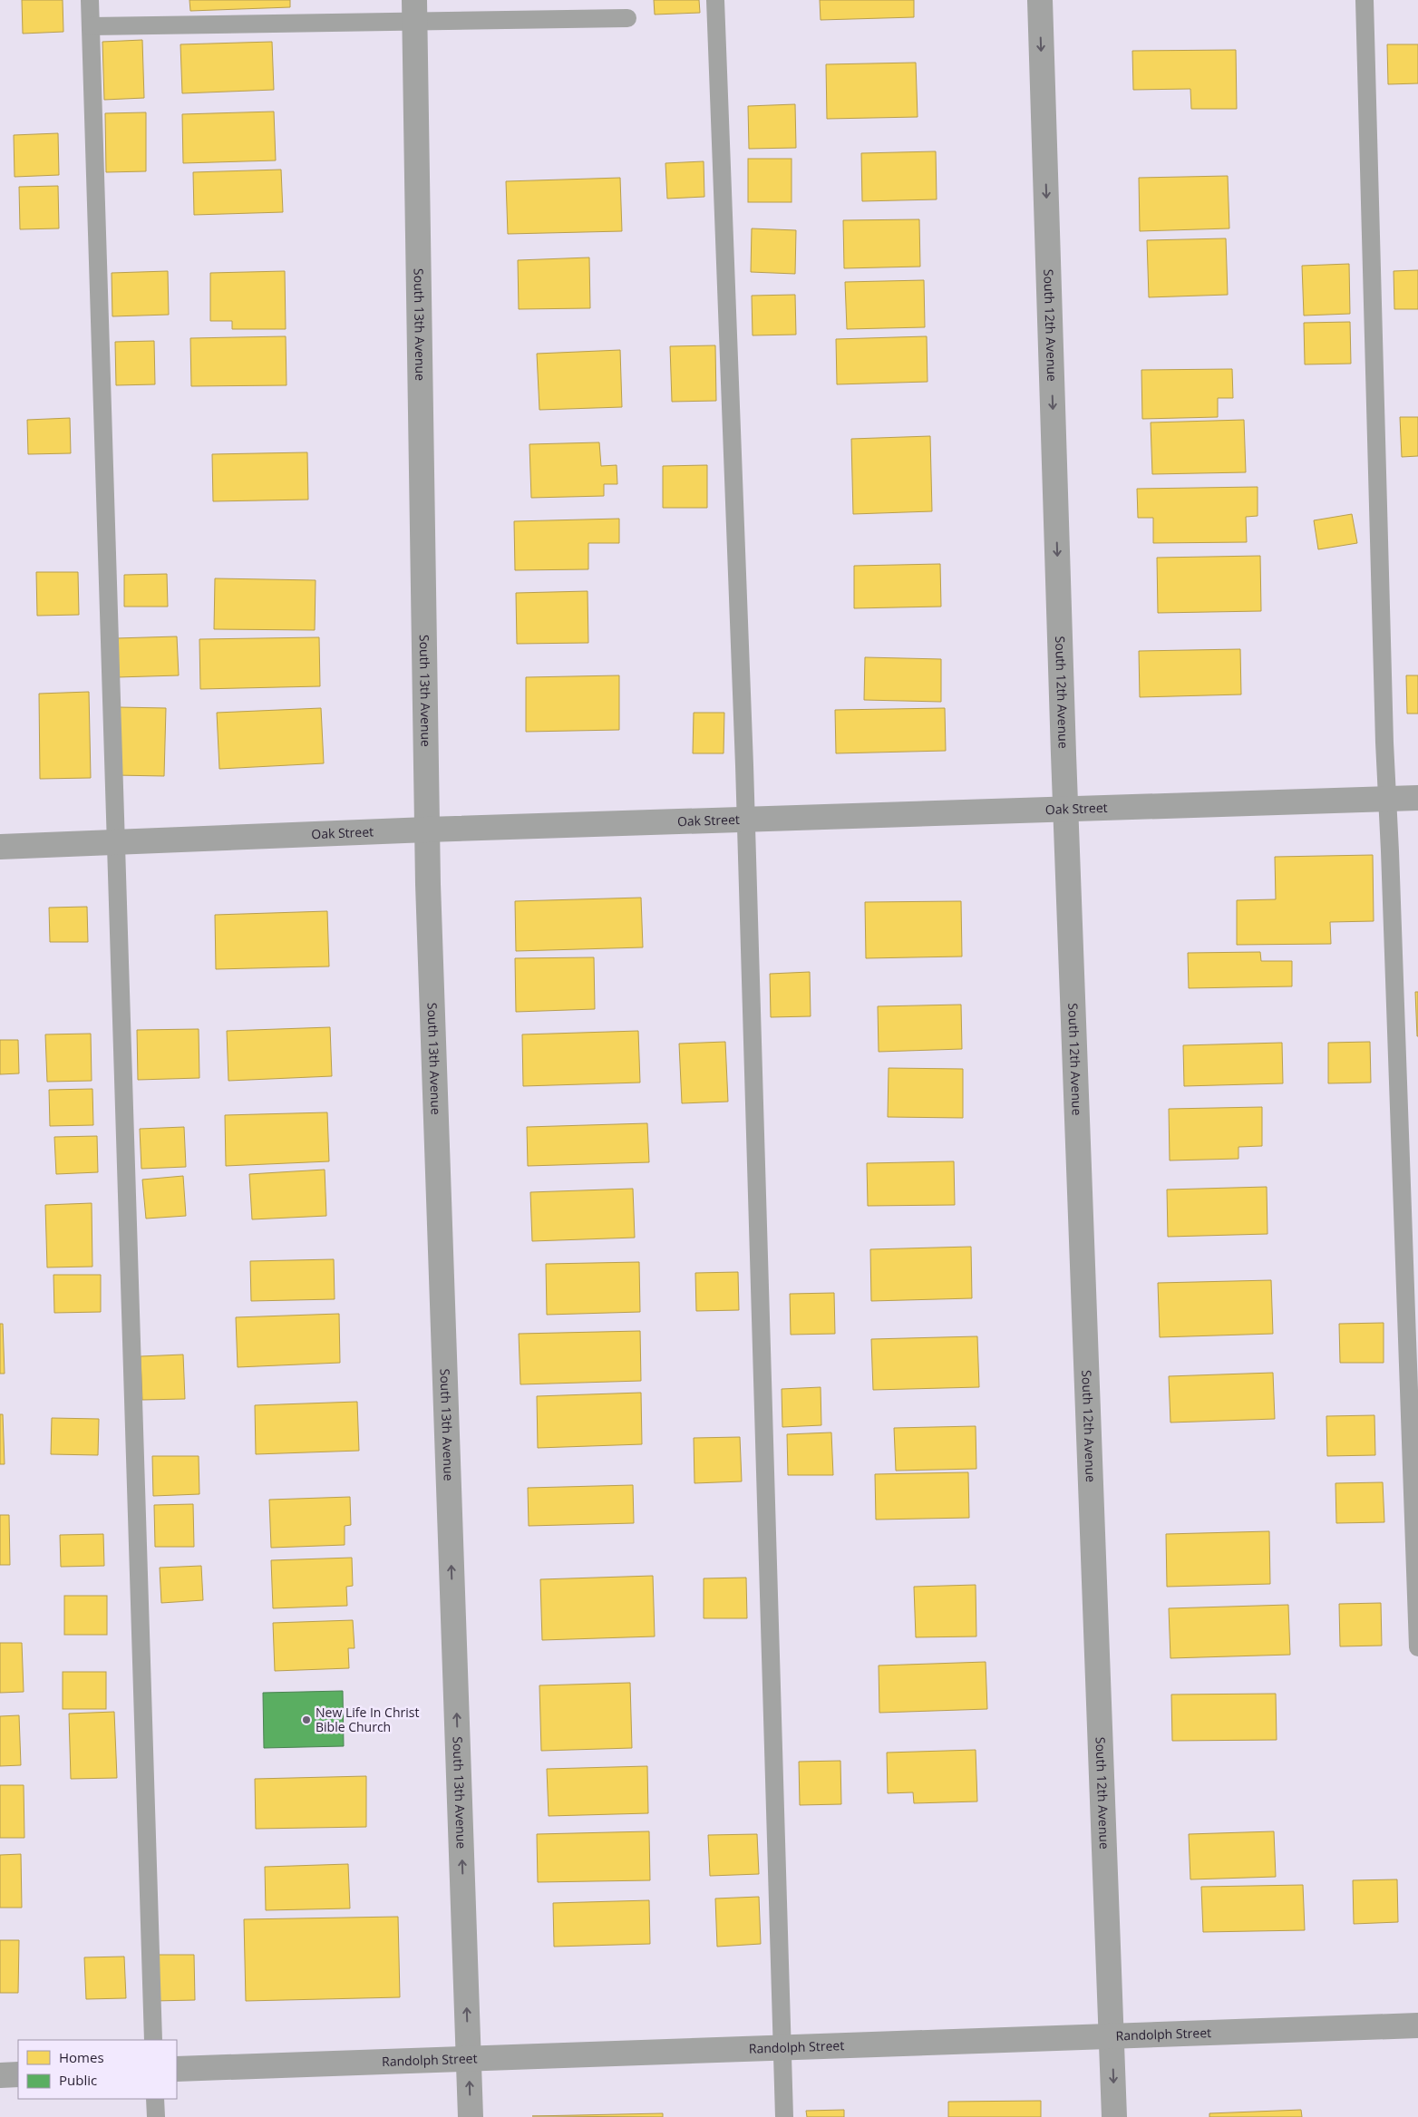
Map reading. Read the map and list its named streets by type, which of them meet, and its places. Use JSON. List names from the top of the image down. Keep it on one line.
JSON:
{"streets":{"street":["South 13th Avenue","South 12th Avenue","Oak Street","Randolph Street"]},"crossings":[["South 13th Avenue","Oak Street"],["South 13th Avenue","Randolph Street"],["South 12th Avenue","Oak Street"],["South 12th Avenue","Randolph Street"]],"one_way":["South 13th Avenue","South 12th Avenue"],"places":["New Life In Christ Bible Church"],"legend":["Homes","Public"]}
